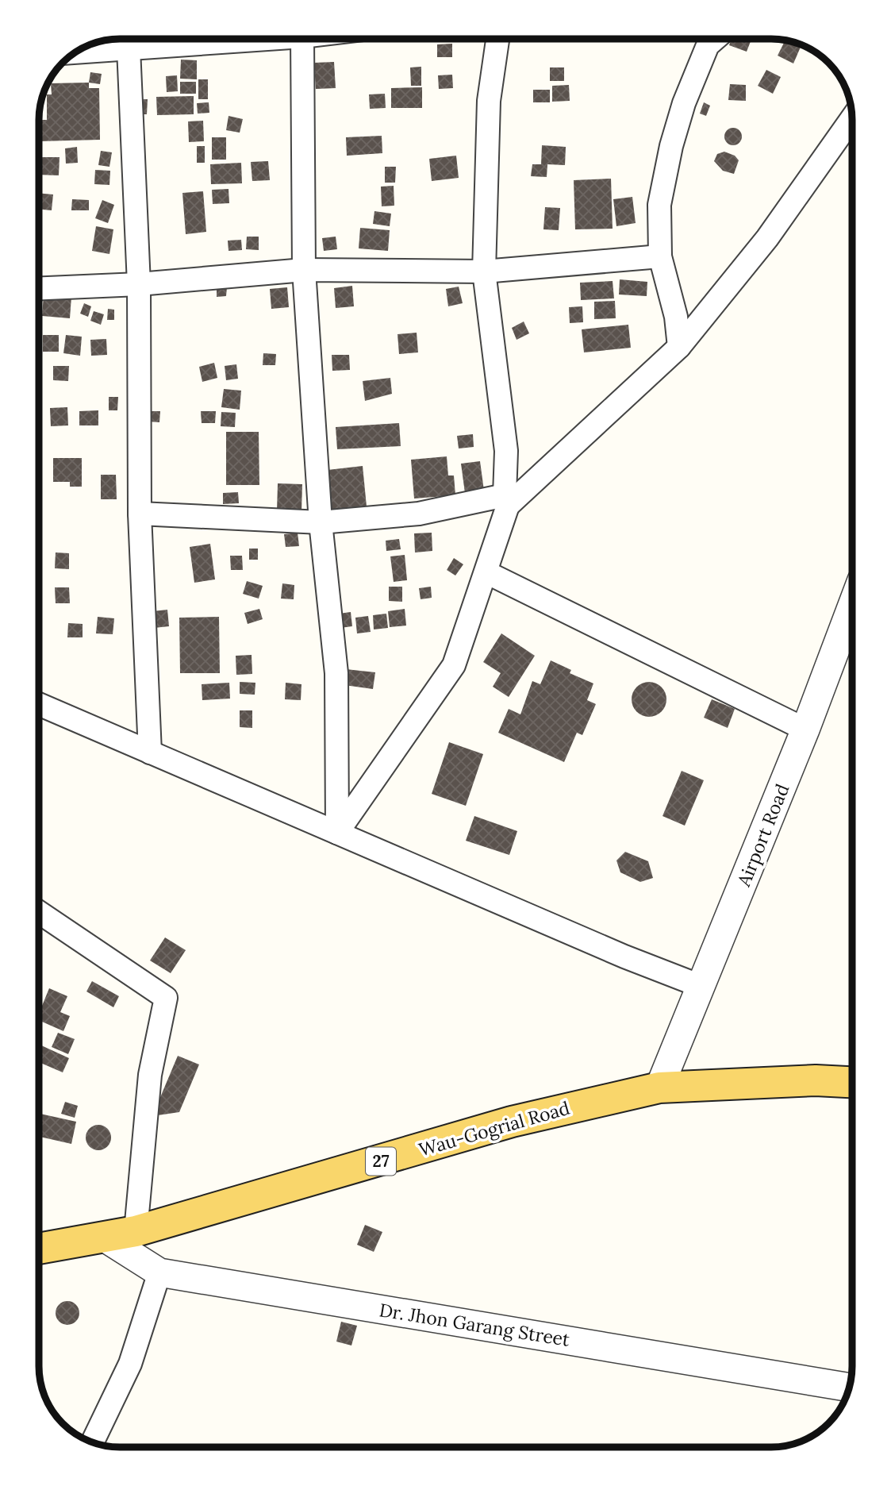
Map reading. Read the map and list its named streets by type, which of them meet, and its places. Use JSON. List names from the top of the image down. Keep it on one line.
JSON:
{"streets":{"main road":["Wau-Gogrial Road","27"],"street":["Airport Road","Dr. Jhon Garang Street"]},"crossings":[["Airport Road","Wau-Gogrial Road"],["Wau-Gogrial Road","Dr. Jhon Garang Street"]]}
